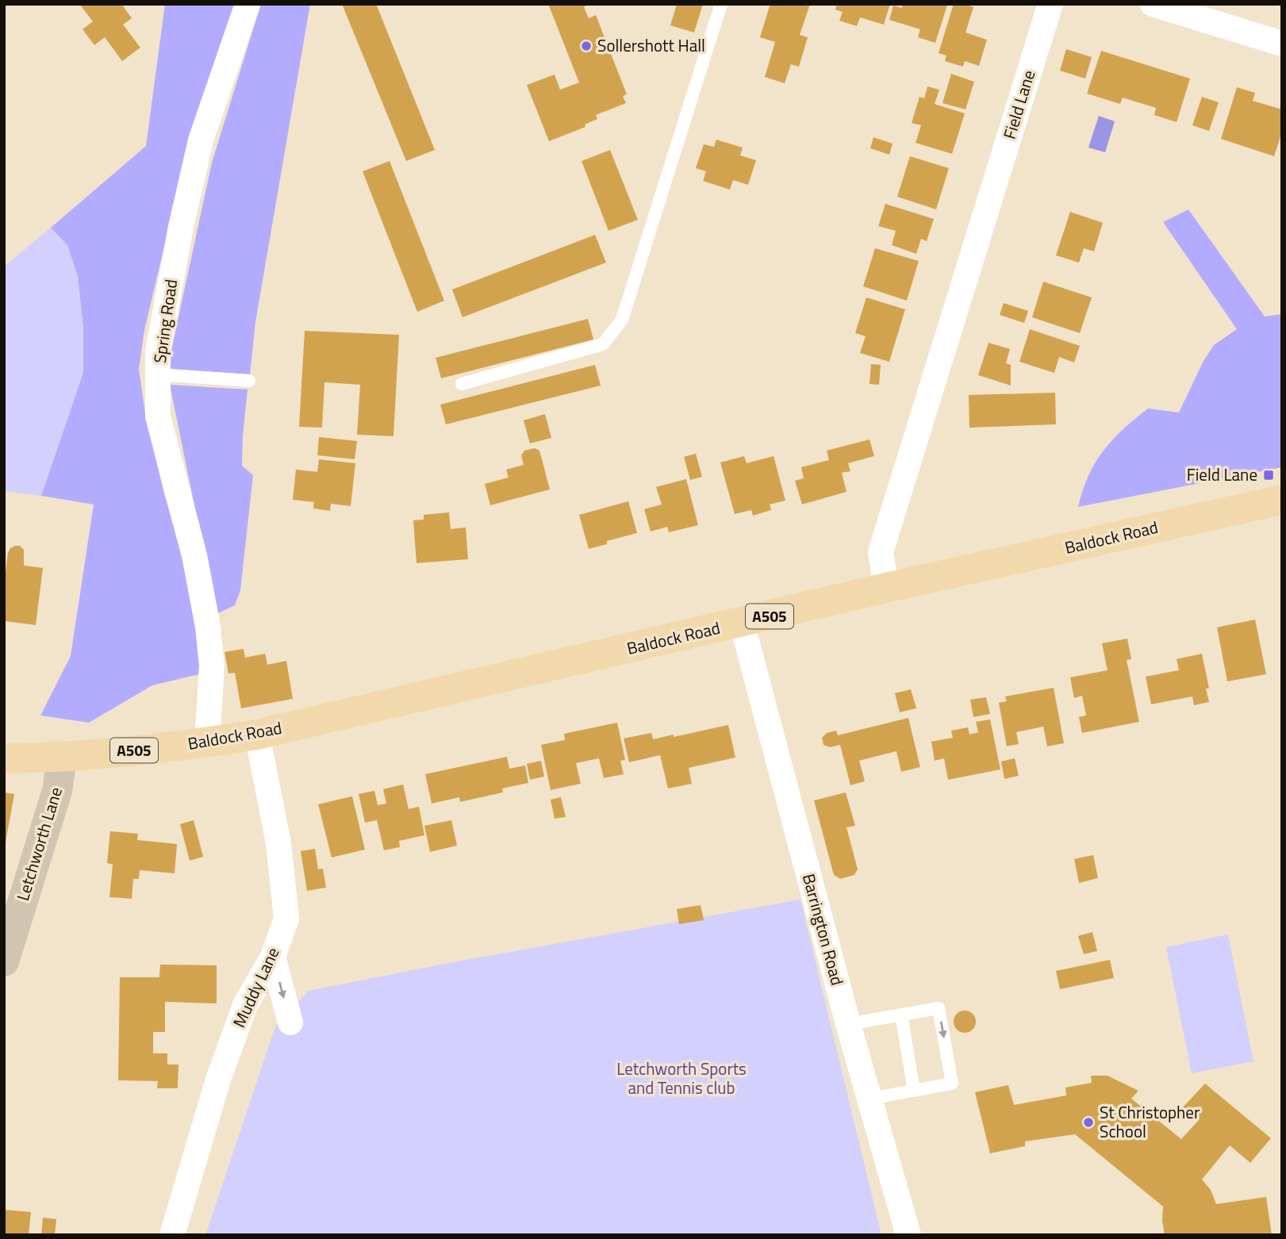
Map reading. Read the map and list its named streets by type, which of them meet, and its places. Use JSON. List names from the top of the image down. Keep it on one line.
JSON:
{"streets":{"main road":["Baldock Road","A505"],"street":["Field Lane","Spring Road","Letchworth Lane","Barrington Road","Muddy Lane"]},"crossings":[["Field Lane","Baldock Road"],["Spring Road","Baldock Road"],["Baldock Road","A505"],["Baldock Road","Letchworth Lane"],["Baldock Road","Barrington Road"],["Baldock Road","Muddy Lane"],["A505","Letchworth Lane"]],"parks":["Letchworth Sports and Tennis club"],"places":{"other":["Sollershott Hall","St Christopher School"],"transit":["Field Lane"]}}
